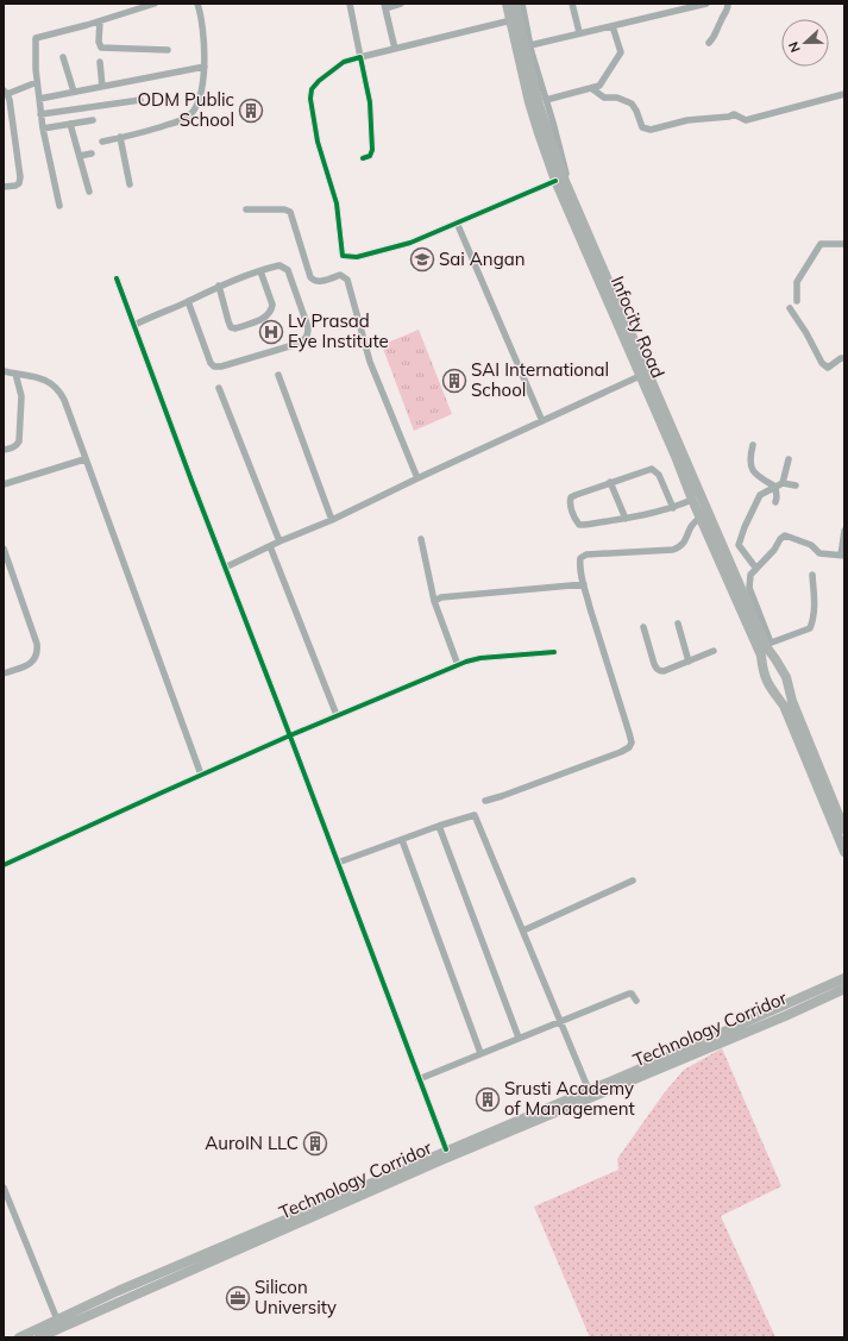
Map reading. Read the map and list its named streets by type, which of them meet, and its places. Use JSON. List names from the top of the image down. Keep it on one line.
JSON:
{"streets":{"main road":["Infocity Road","Technology Corridor"]},"places":{"building":["ODM Public School","SAI International School","Srusti Academy of Management","AuroIN LLC"],"school or university":["Sai Angan"],"hospital":["Lv Prasad Eye Institute"],"office":["Silicon University"]},"north":"left"}
